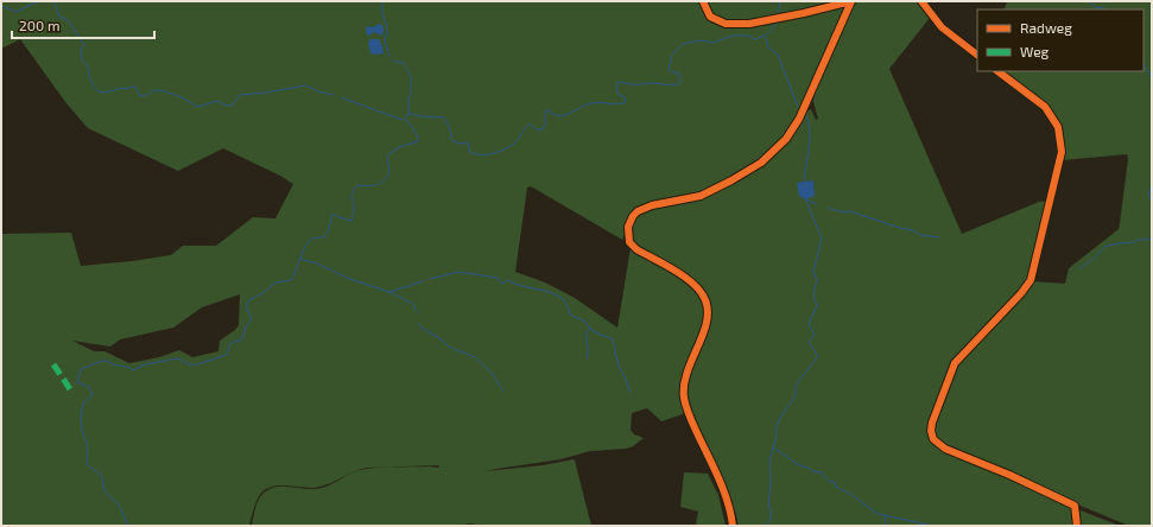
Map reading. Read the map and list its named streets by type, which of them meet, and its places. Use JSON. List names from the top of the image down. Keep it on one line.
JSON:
{"legend":["Radweg","Weg"],"scale_bar":"200 m"}
